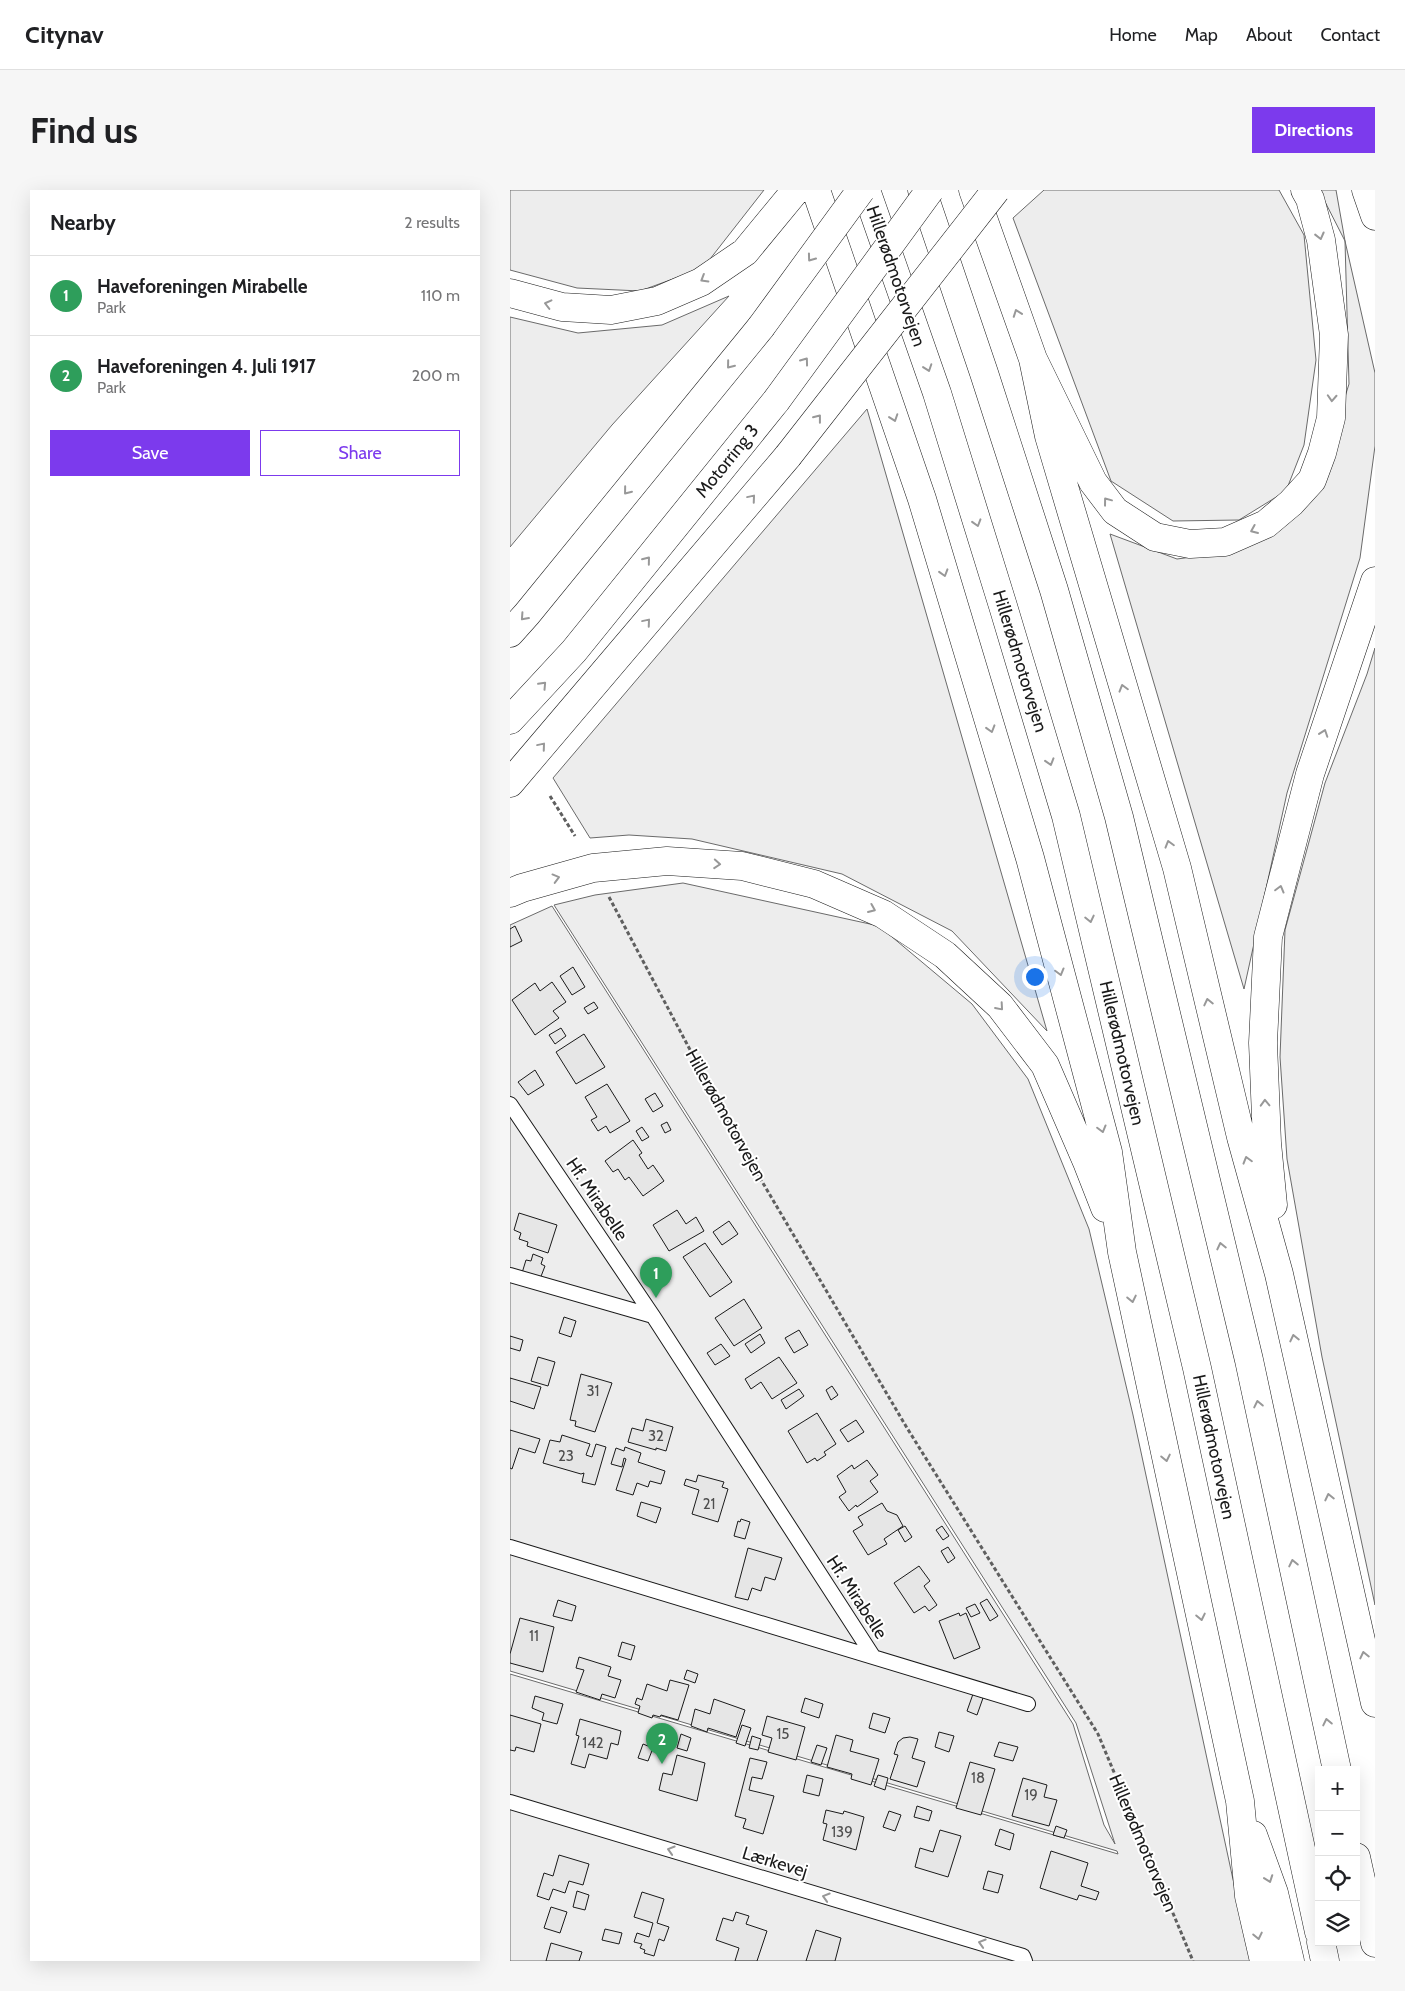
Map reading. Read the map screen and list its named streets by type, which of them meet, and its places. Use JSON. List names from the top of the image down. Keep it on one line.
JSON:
{"streets":{"highway":["Hillerødmotorvejen","Motorring 3"],"lane":["Hf. Mirabelle","Lærkevej"]},"one_way":["Lærkevej"],"house_numbers":["31","32","23","21","11","15","142","18","19","139"],"page":{"header":"Citynav","nav":["Home","Map","About","Contact"],"buttons":["Directions",["Save","Share"]],"title":"Find us","heading":["Nearby","2 results"],"list":[{"mark":"1","name":"Haveforeningen Mirabelle","note":"Park","value":"110 m"},{"mark":"2","name":"Haveforeningen 4. Juli 1917","note":"Park","value":"200 m"}],"pins":["1","2"],"map_buttons":["+","−"]}}
